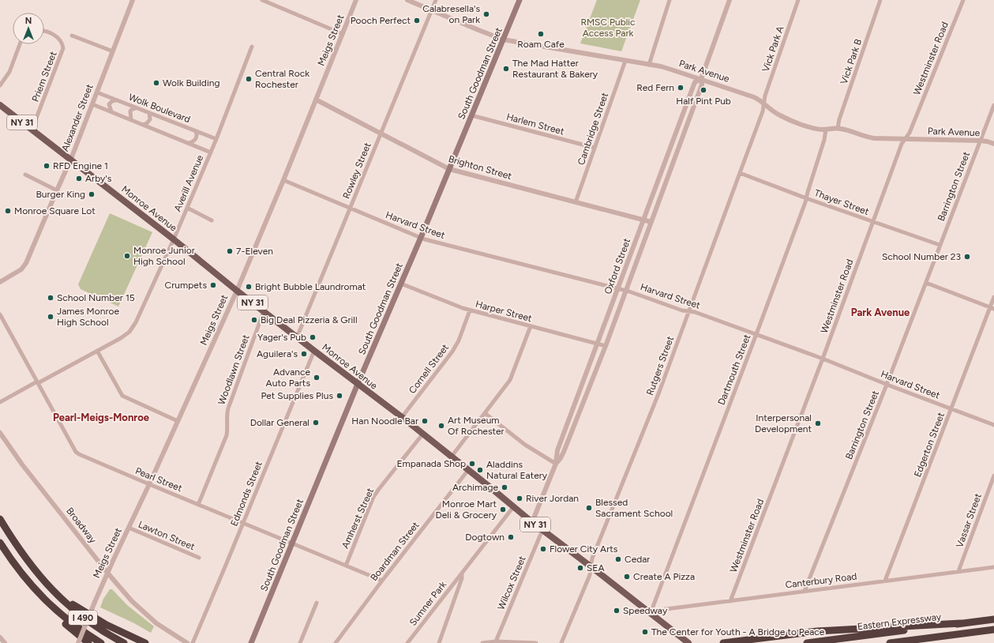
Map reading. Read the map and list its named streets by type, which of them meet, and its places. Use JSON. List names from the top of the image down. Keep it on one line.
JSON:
{"streets":{"highway":["I 490","Eastern Expressway"],"main road":["South Goodman Street","NY 31","Monroe Avenue"],"street":["Meigs Street","Vick Park A","Westminster Road","Vick Park B","Park Avenue","Priem Street","Wolk Boulevard","Alexander Street","Harlem Street","Cambridge Street","Brighton Street","Rowley Street","Averill Avenue","Barrington Street","Thayer Street","Harvard Street","Oxford Street","Harper Street","Rutgers Street","Cornell Street","Woodlawn Street","Dartmouth Street","Edgerton Street","Pearl Street","Edmonds Street","Amherst Street","Vassar Street","Broadway","Lawton Street","Boardman Street","Canterbury Road","Wilcox Street","Sumner Park"]},"crossings":[["Meigs Street","Brighton Street"],["Meigs Street","Monroe Avenue"],["Meigs Street","Harvard Street"],["Meigs Street","Pearl Street"],["Meigs Street","Broadway"],["Meigs Street","Lawton Street"],["Vick Park A","Park Avenue"],["Vick Park A","Rutgers Street"],["Westminster Road","Park Avenue"],["Westminster Road","Thayer Street"],["Westminster Road","Harvard Street"],["Westminster Road","Canterbury Road"],["Vick Park B","Park Avenue"],["Park Avenue","South Goodman Street"],["Park Avenue","Cambridge Street"],["Park Avenue","Rowley Street"],["Park Avenue","Barrington Street"],["Park Avenue","Oxford Street"],["Park Avenue","Rutgers Street"],["Park Avenue","Dartmouth Street"],["South Goodman Street","Harlem Street"],["South Goodman Street","Brighton Street"],["South Goodman Street","Monroe Avenue"],["South Goodman Street","Harvard Street"],["South Goodman Street","Harper Street"],["South Goodman Street","Pearl Street"],["Priem Street","Monroe Avenue"],["Wolk Boulevard","Alexander Street"],["Wolk Boulevard","Averill Avenue"],["Alexander Street","Monroe Avenue"],["Harlem Street","Cambridge Street"],["Cambridge Street","Brighton Street"],["Brighton Street","Rowley Street"],["Brighton Street","Oxford Street"],["Rowley Street","Monroe Avenue"],["Rowley Street","Harvard Street"],["Averill Avenue","Monroe Avenue"],["Averill Avenue","Pearl Street"],["Barrington Street","Thayer Street"],["Barrington Street","Harvard Street"],["Barrington Street","Canterbury Road"],["Thayer Street","Rutgers Street"],["Thayer Street","Dartmouth Street"],["Monroe Avenue","Oxford Street"],["Monroe Avenue","Rutgers Street"],["Monroe Avenue","Cornell Street"],["Monroe Avenue","Woodlawn Street"],["Monroe Avenue","Dartmouth Street"],["Monroe Avenue","Edmonds Street"],["Monroe Avenue","Amherst Street"],["Monroe Avenue","Boardman Street"],["Monroe Avenue","Canterbury Road"],["Monroe Avenue","Wilcox Street"],["Monroe Avenue","Sumner Park"],["Harvard Street","Oxford Street"],["Harvard Street","Rutgers Street"],["Harvard Street","Dartmouth Street"],["Harvard Street","Edgerton Street"],["Oxford Street","Harper Street"],["Harper Street","Cornell Street"],["Woodlawn Street","Pearl Street"],["Dartmouth Street","Canterbury Road"],["Edgerton Street","Canterbury Road"],["Pearl Street","Edmonds Street"],["Pearl Street","Amherst Street"],["Pearl Street","Boardman Street"],["Vassar Street","Canterbury Road"]],"districts":["Park Avenue","Pearl-Meigs-Monroe"],"parks":["RMSC Public Access Park"],"places":["Calabresella's on Park","Pooch Perfect","Roam Cafe","The Mad Hatter Restaurant & Bakery","Central Rock Rochester","Wolk Building","Red Fern","Half Pint Pub","RFD Engine 1","Arby's","Burger King","Monroe Square Lot","7-Eleven","Monroe Junior High School","School Number 23","Crumpets","Bright Bubble Laundromat","School Number 15","James Monroe High School","Big Deal Pizzeria & Grill","Yager's Pub","Aguilera's","Advance Auto Parts","Pet Supplies Plus","Han Noodle Bar","Dollar General","Interpersonal Development","Art Museum Of Rochester","Empanada Shop","Aladdins Natural Eatery","Archimage","River Jordan","Blessed Sacrament School","Monroe Mart Deli & Grocery","Dogtown","Flower City Arts","Cedar","SEA","Create A Pizza","Speedway","The Center for Youth - A Bridge to Peace"],"north":"top"}
